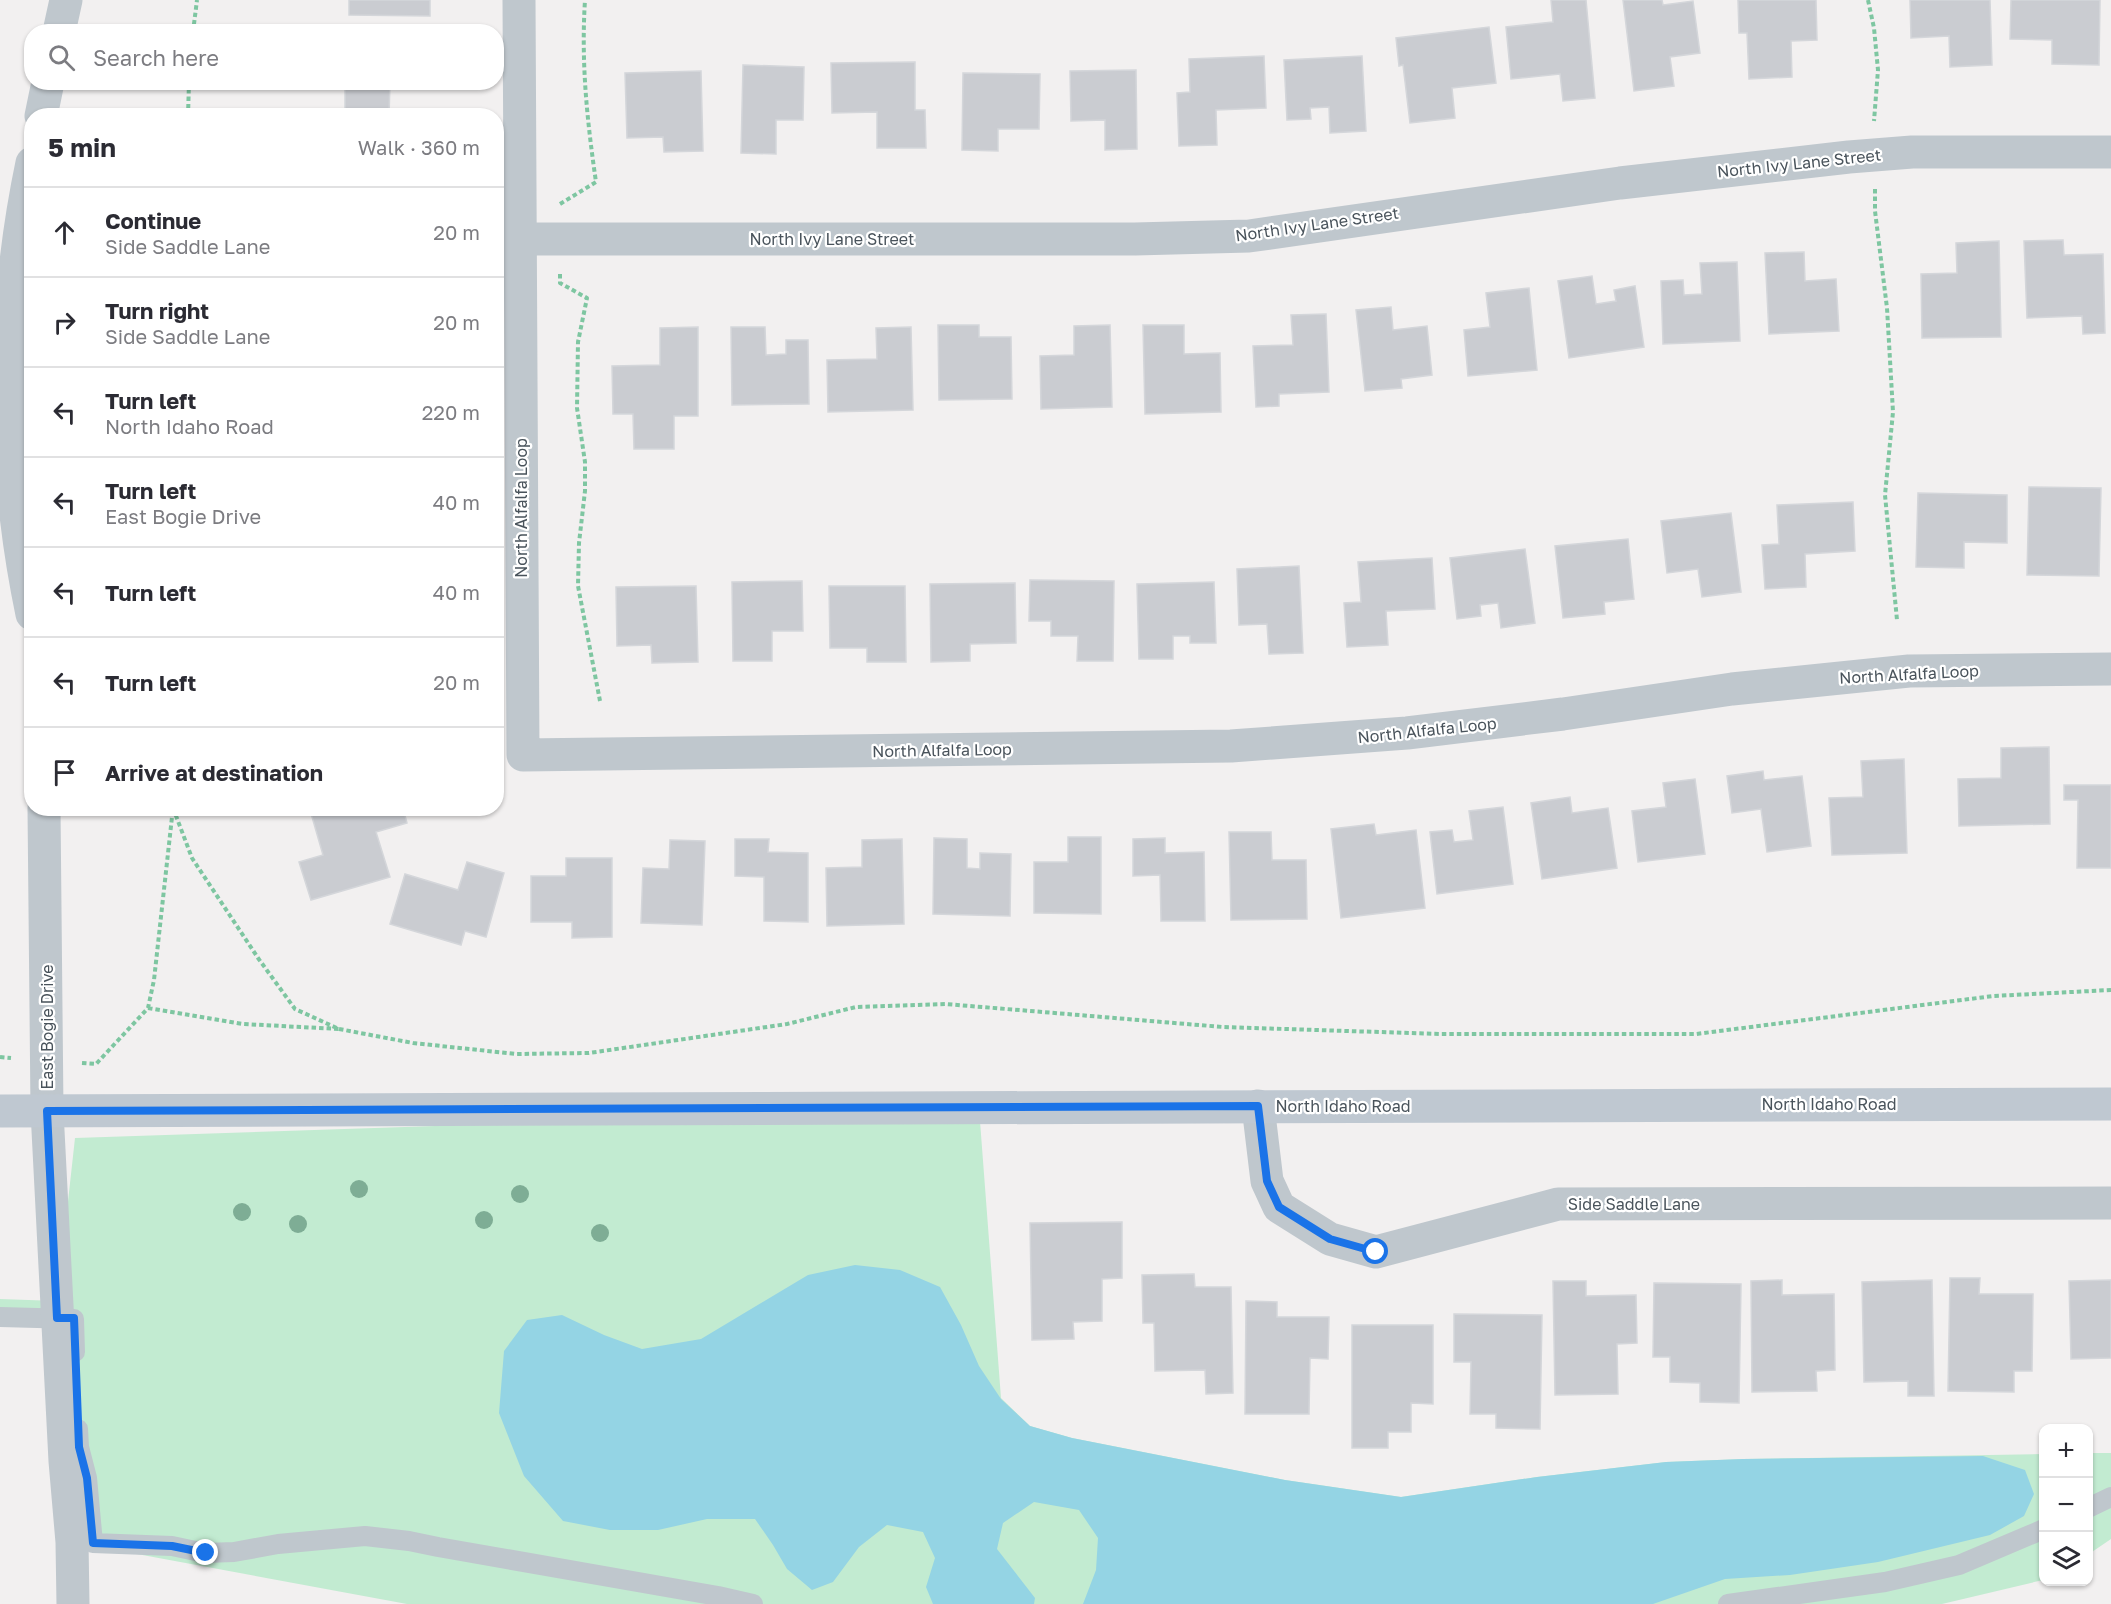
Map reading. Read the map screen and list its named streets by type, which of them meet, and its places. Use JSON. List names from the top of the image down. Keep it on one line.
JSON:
{"streets":{"main road":["North Idaho Road"],"street":["North Ivy Lane Street","North Alfalfa Loop","East Bogie Drive","Side Saddle Lane"]},"crossings":[["North Ivy Lane Street","North Alfalfa Loop"],["East Bogie Drive","North Idaho Road"],["North Idaho Road","Side Saddle Lane"]],"page":{"search":"Search here","heading":["5 min","Walk · 360 m"],"list":[["Continue","Side Saddle Lane","20 m"],["Turn right","Side Saddle Lane","20 m"],["Turn left","North Idaho Road","220 m"],["Turn left","East Bogie Drive","40 m"],["Turn left","40 m"],["Turn left","20 m"],"Arrive at destination"],"map_buttons":["+","−"]}}
